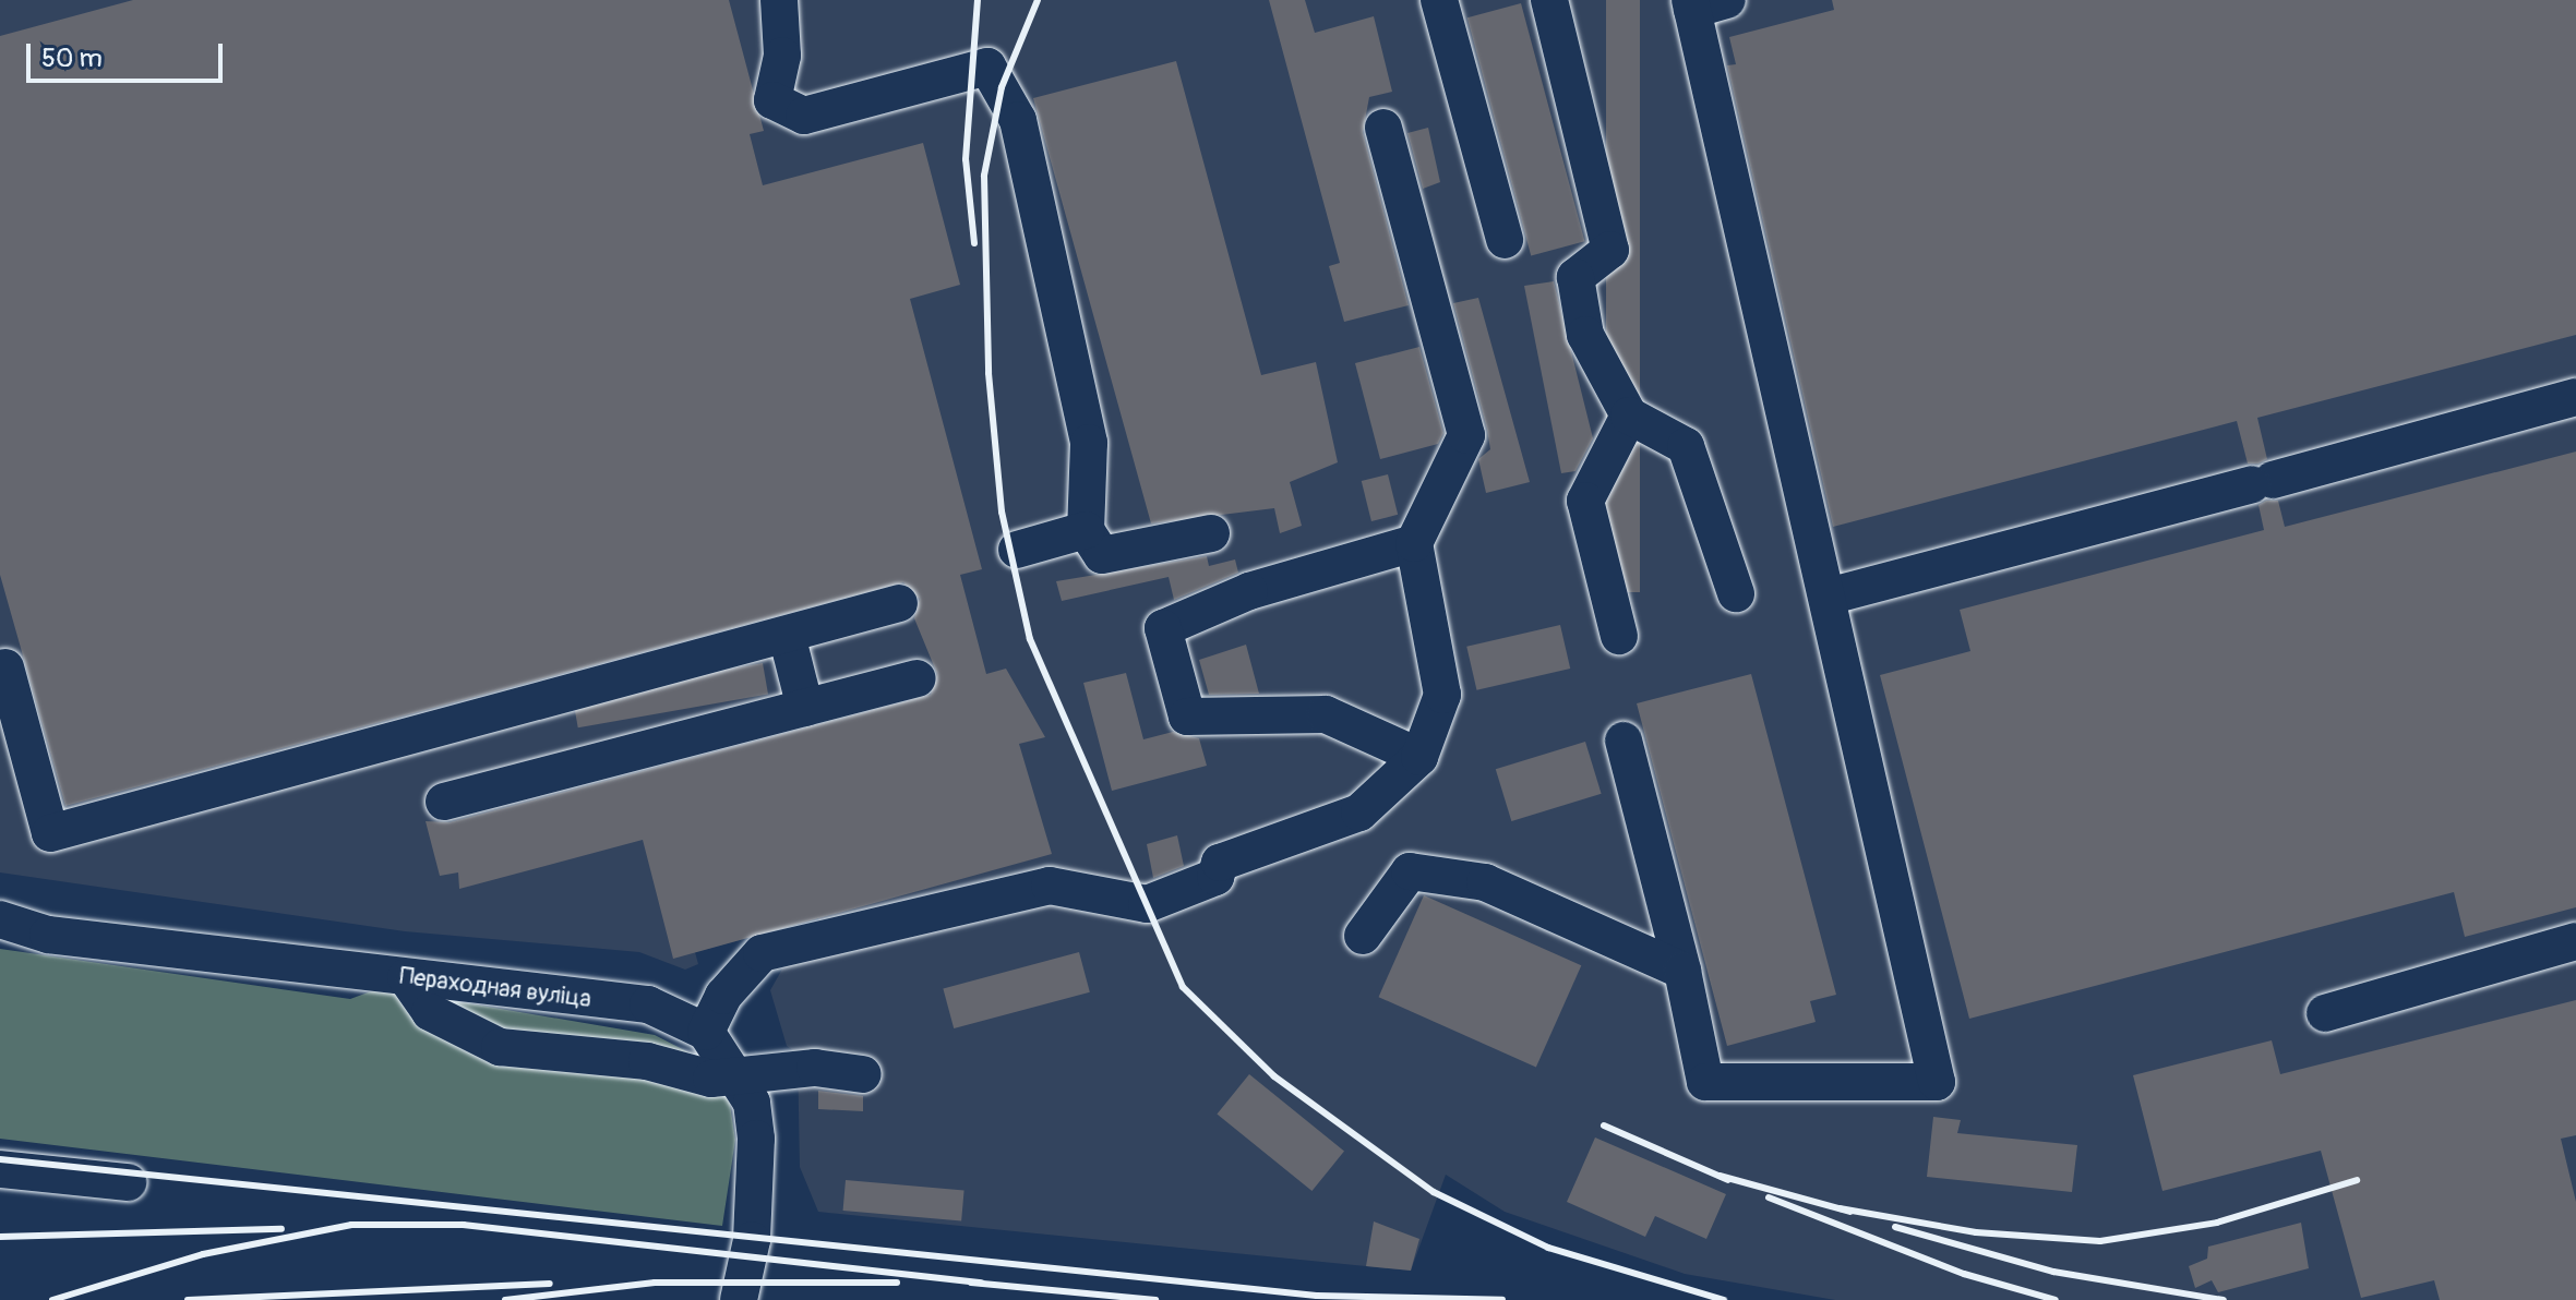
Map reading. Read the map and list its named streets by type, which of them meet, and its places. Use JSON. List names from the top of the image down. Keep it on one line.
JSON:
{"streets":{"street":["Пераходная вуліца"]},"scale_bar":"50 m"}
